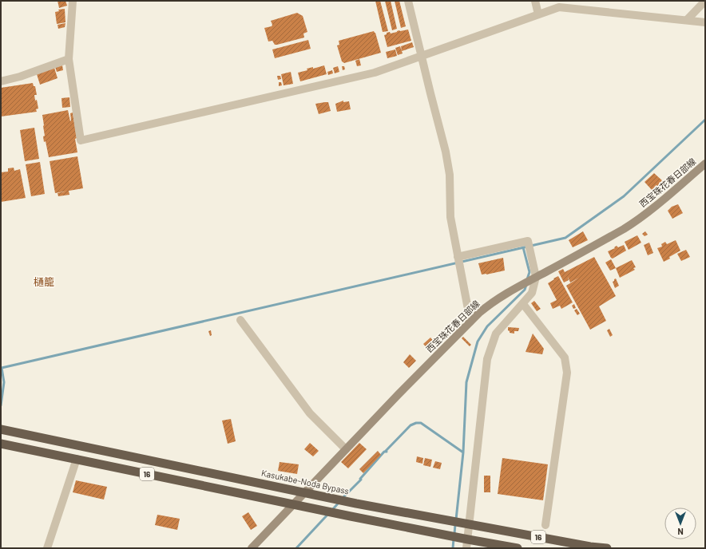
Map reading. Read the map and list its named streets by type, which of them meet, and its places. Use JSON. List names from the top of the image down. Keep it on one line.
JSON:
{"streets":{"highway":["16","Kasukabe-Noda Bypass"],"main road":["西宝珠花春日部線"]},"crossings":[["西宝珠花春日部線","16"],["西宝珠花春日部線","Kasukabe-Noda Bypass"]],"districts":["樋籠"],"north":"bottom"}
